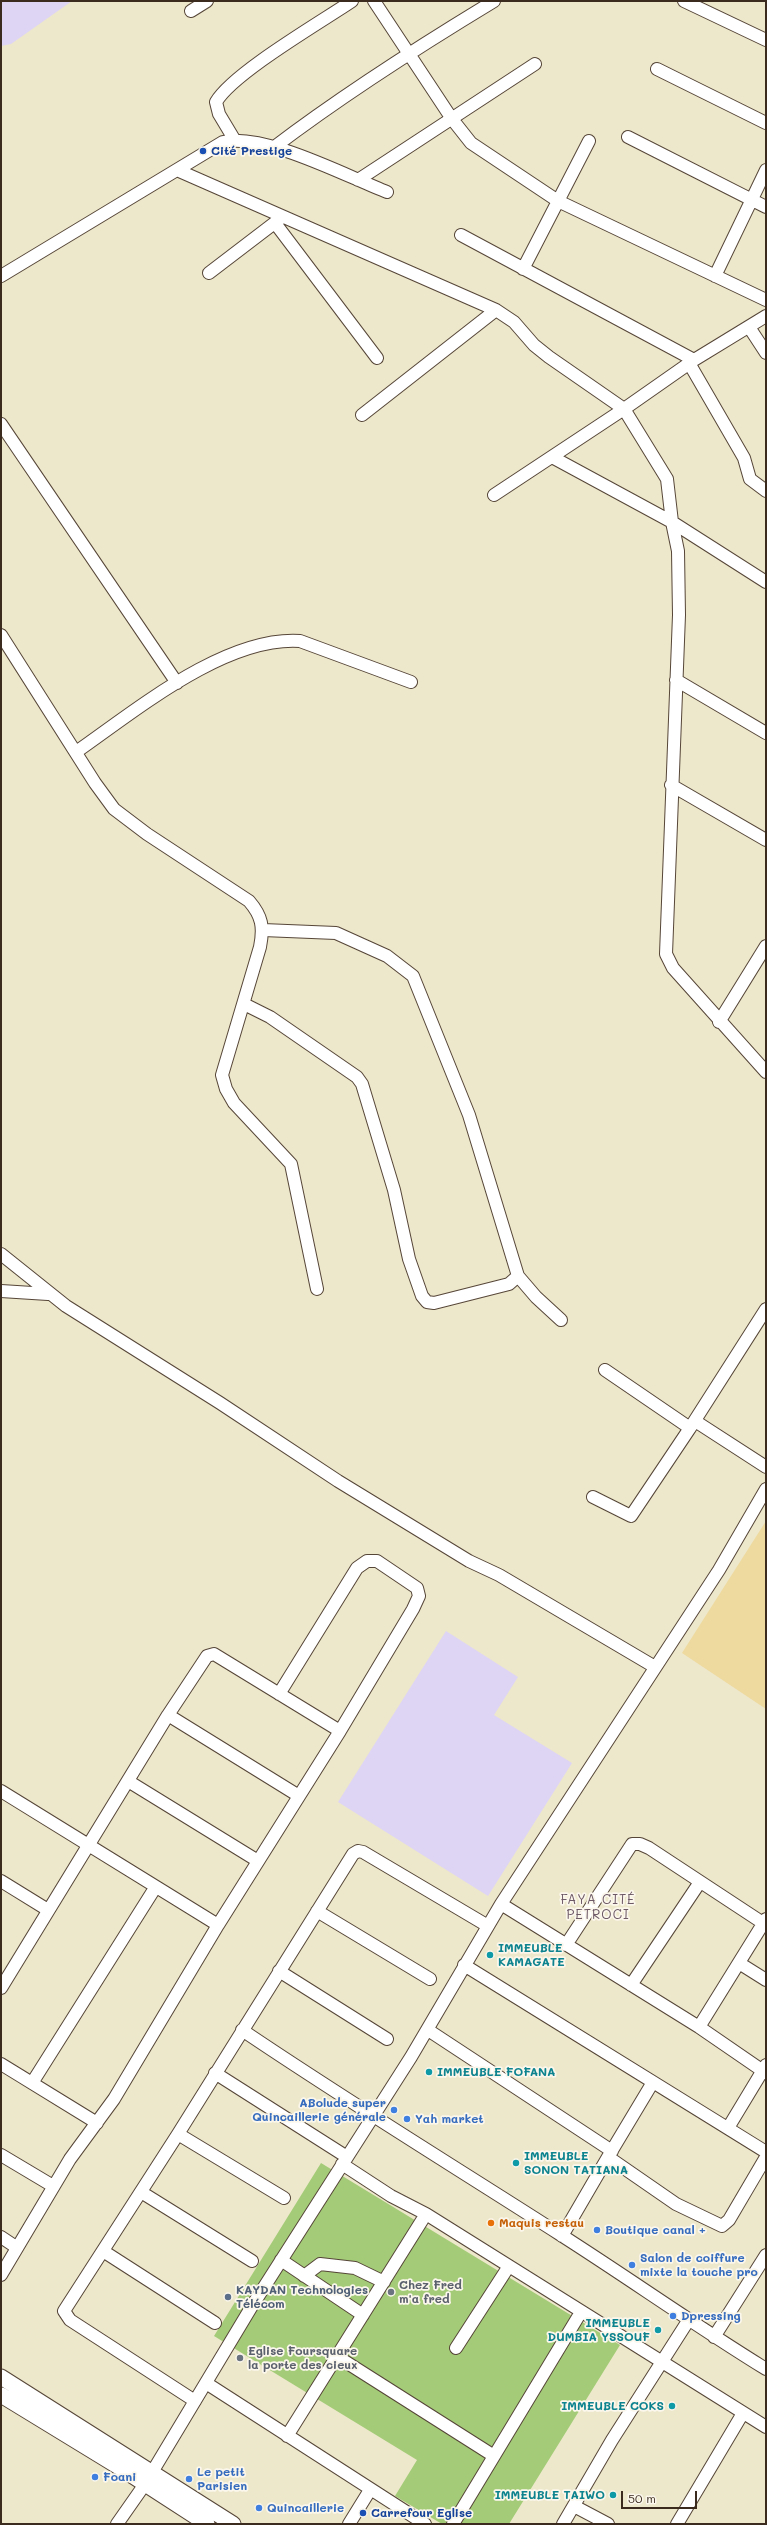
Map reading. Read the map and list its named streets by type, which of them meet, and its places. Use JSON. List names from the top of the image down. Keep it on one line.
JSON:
{"districts":["FAYA CITÉ PETROCI"],"places":["Cité Prestige","IMMEUBLE KAMAGATE","IMMEUBLE FOFANA","ABolude super Quincaillerie générale","Yah market","IMMEUBLE SONON TATIANA","Maquis restau","Boutique canal +","Salon de coiffure mixte la touche pro","Chez Fred m'a fred","KAYDAN Technologies Télécom","Dpressing","IMMEUBLE DUMBIA YSSOUF","Eglise Foursquare la porte des cieux","IMMEUBLE COKS","Foani","Le petit Parisien","IMMEUBLE TAIWO","Quincaillerie","Carrefour Eglise"],"scale_bar":"50 m"}
